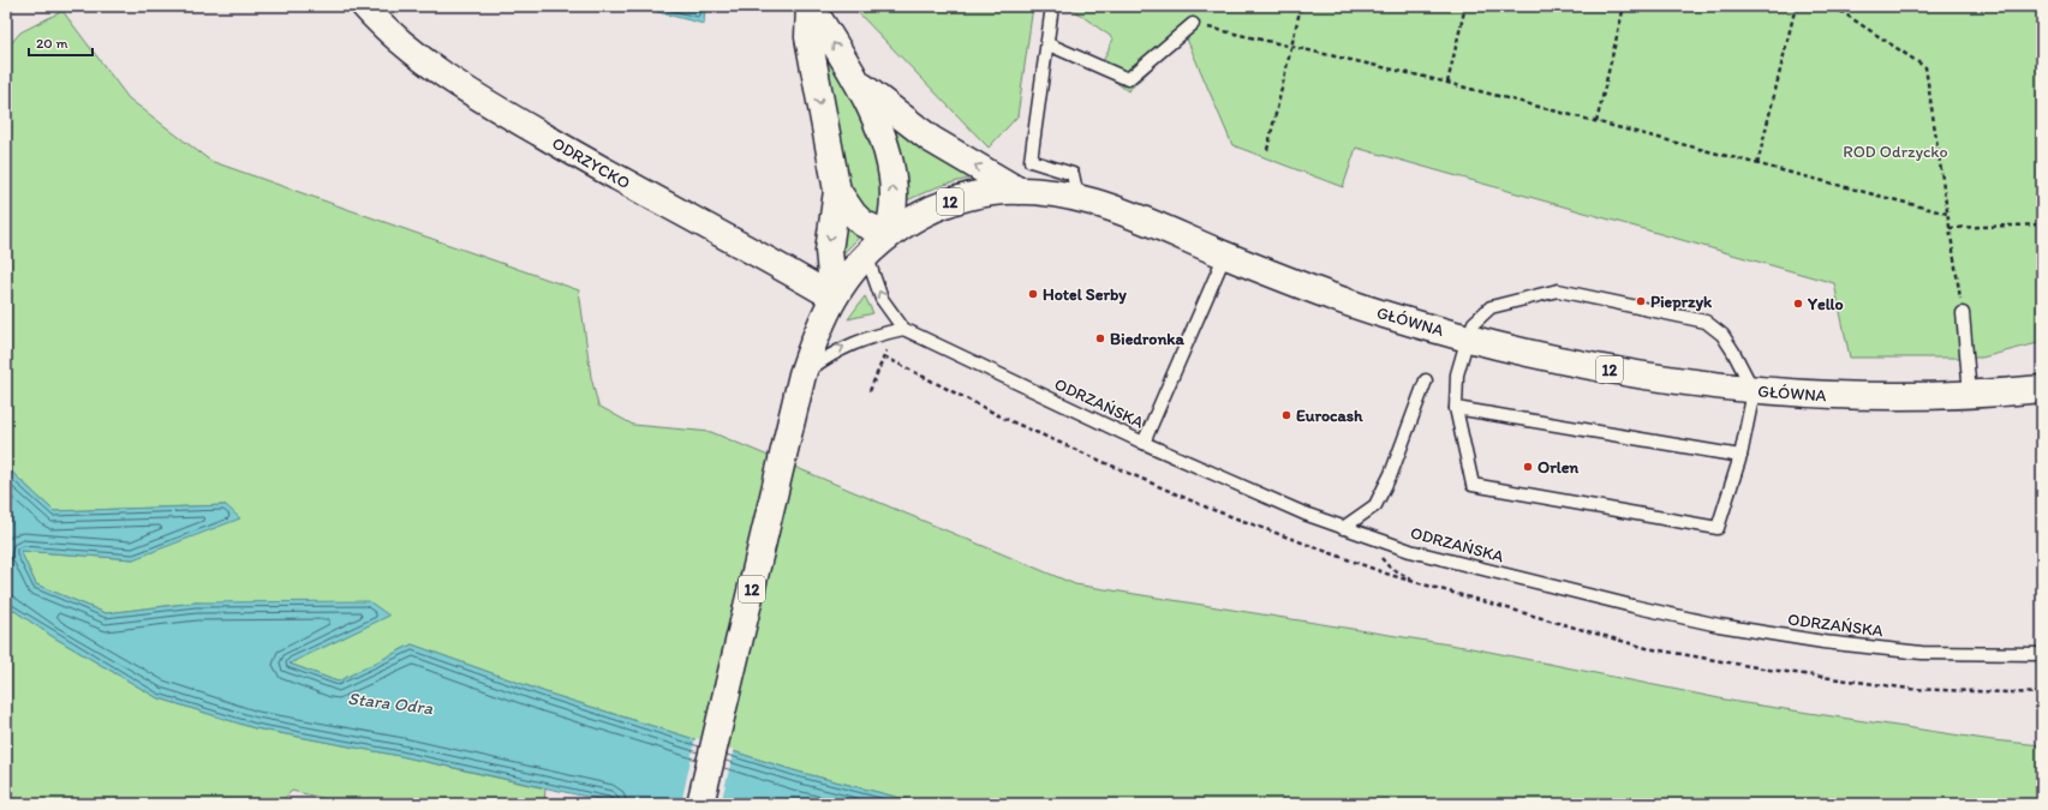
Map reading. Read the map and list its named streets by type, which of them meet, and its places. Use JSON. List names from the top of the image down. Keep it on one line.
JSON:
{"streets":{"main road":["12","GŁÓWNA"],"street":["ODRZYCKO"],"lane":["ODRZAŃSKA"]},"crossings":[["ODRZYCKO","12"],["ODRZYCKO","GŁÓWNA"],["12","GŁÓWNA"],["GŁÓWNA","ODRZAŃSKA"]],"water":["Stara Odra"],"parks":["ROD Odrzycko"],"places":["Hotel Serby","Pieprzyk","Yello","Biedronka","Eurocash","Orlen"],"scale_bar":"20 m"}
